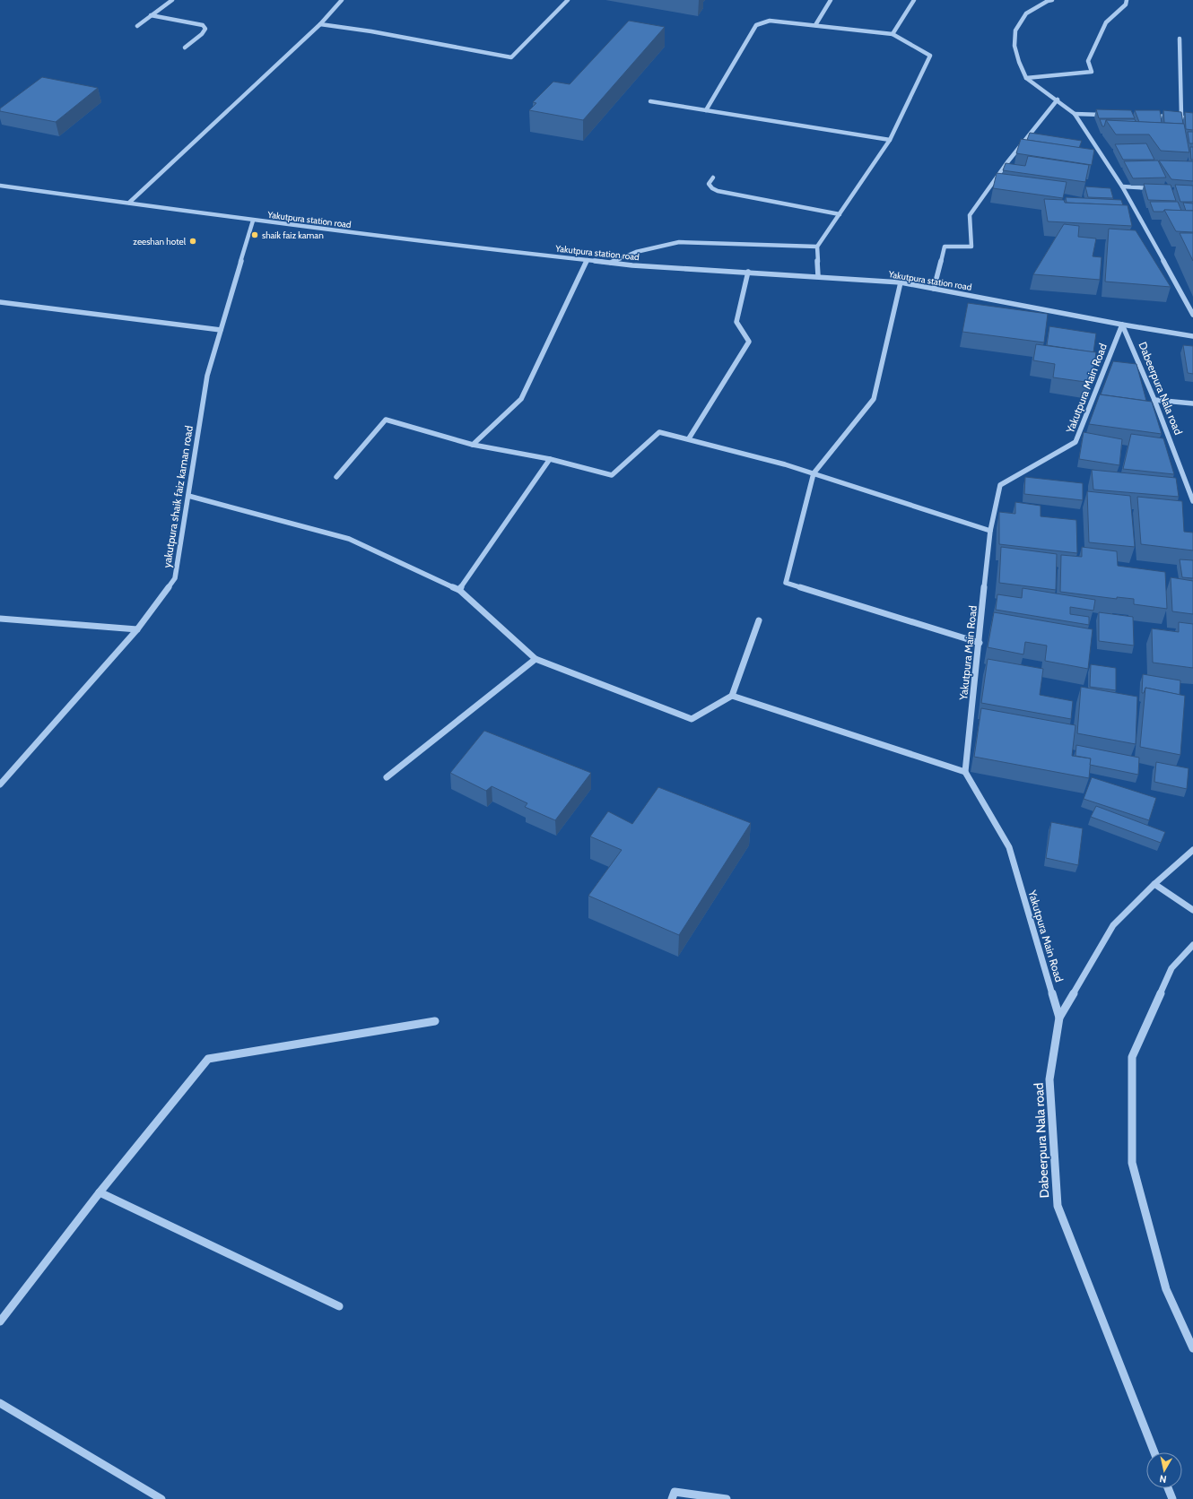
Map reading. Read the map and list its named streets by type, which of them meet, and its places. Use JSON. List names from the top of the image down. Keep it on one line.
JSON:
{"streets":{"street":["Yakutpura station road","Yakutpura Main Road","Dabeerpura Nala road","yakutpura shaik faiz kaman road"]},"crossings":[["Yakutpura station road","Yakutpura Main Road"],["Yakutpura station road","Dabeerpura Nala road"],["Yakutpura station road","yakutpura shaik faiz kaman road"],["Yakutpura Main Road","Dabeerpura Nala road"]],"places":["shaik faiz kaman","zeeshan hotel"],"north":"bottom"}
